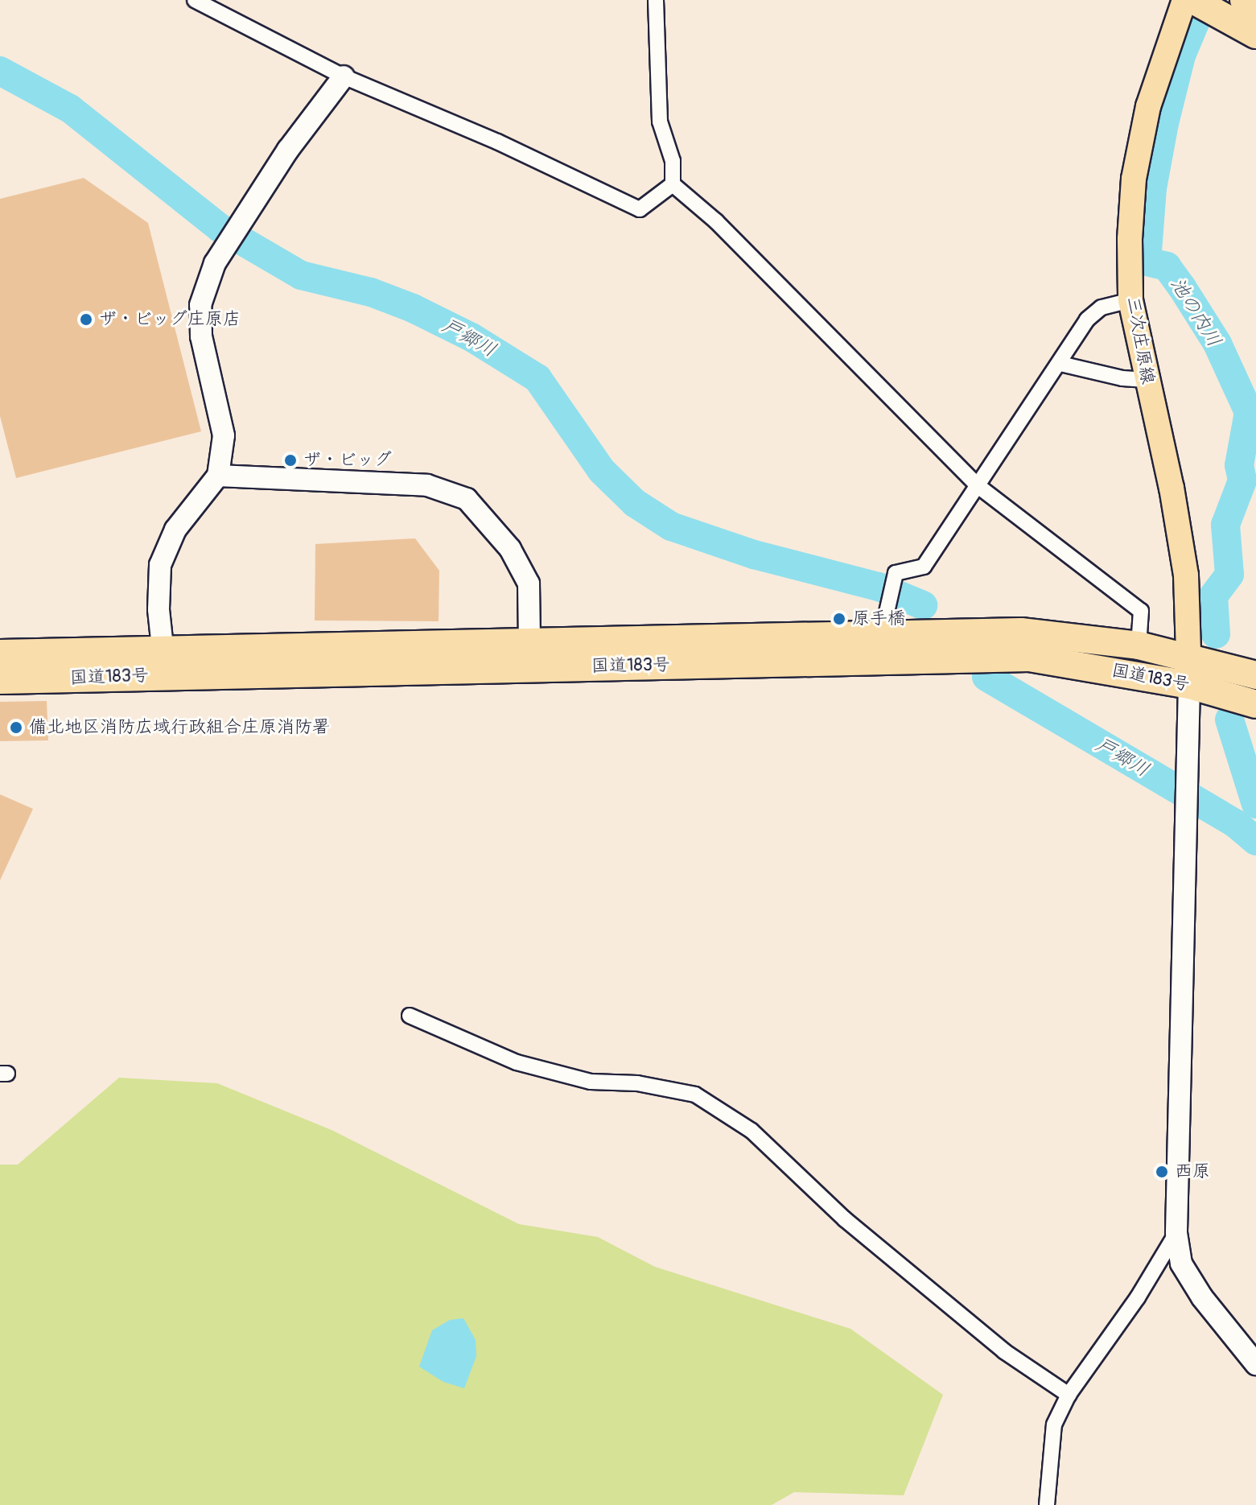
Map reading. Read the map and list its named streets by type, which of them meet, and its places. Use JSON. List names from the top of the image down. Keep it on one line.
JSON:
{"streets":{"highway":["国道183号"],"main road":["三次庄原線"]},"crossings":[["三次庄原線","国道183号"]],"water":["池の内川","戸郷川"],"places":["ザ・ビッグ庄原店","ザ・ビッグ","原手橋","備北地区消防広域行政組合庄原消防署","西原"]}
